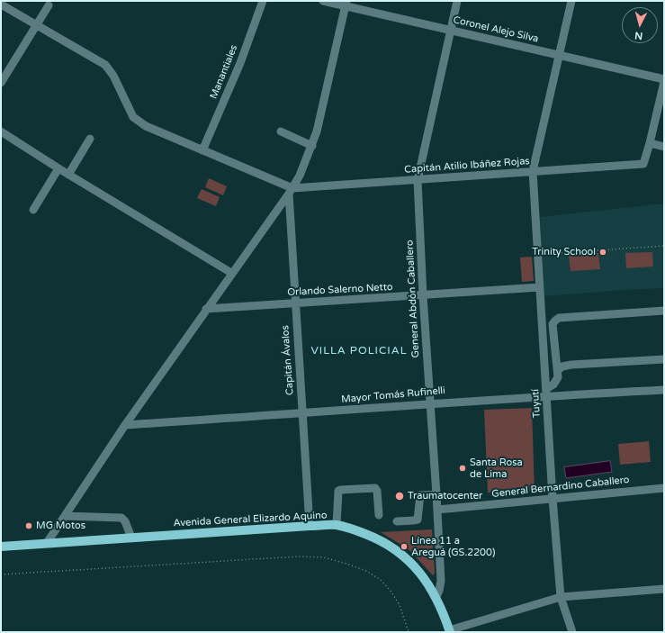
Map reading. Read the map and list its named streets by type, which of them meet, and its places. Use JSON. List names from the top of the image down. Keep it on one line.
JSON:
{"streets":{"main road":["Avenida General Elizardo Aquino"],"street":["Coronel Alejo Silva","Manantiales","Capitán Atilio Ibáñez Rojas","Orlando Salerno Netto","General Abdón Caballero","Capitán Ávalos","Mayor Tomás Rufinelli","Tuyutí","General Bernardino Caballero"]},"crossings":[["Coronel Alejo Silva","General Abdón Caballero"],["Coronel Alejo Silva","Tuyutí"],["Capitán Atilio Ibáñez Rojas","General Abdón Caballero"],["Capitán Atilio Ibáñez Rojas","Capitán Ávalos"],["Capitán Atilio Ibáñez Rojas","Tuyutí"],["Orlando Salerno Netto","General Abdón Caballero"],["Orlando Salerno Netto","Capitán Ávalos"],["Orlando Salerno Netto","Tuyutí"],["General Abdón Caballero","Mayor Tomás Rufinelli"],["General Abdón Caballero","General Bernardino Caballero"],["General Abdón Caballero","Avenida General Elizardo Aquino"],["Capitán Ávalos","Mayor Tomás Rufinelli"],["Capitán Ávalos","Avenida General Elizardo Aquino"],["Mayor Tomás Rufinelli","Tuyutí"],["Tuyutí","General Bernardino Caballero"]],"districts":["VILLA POLICIAL"],"places":["Trinity School","Santa Rosa de Lima","Traumatocenter","MG Motos","Línea 11 a Areguá (GS.2200)"],"north":"bottom"}
